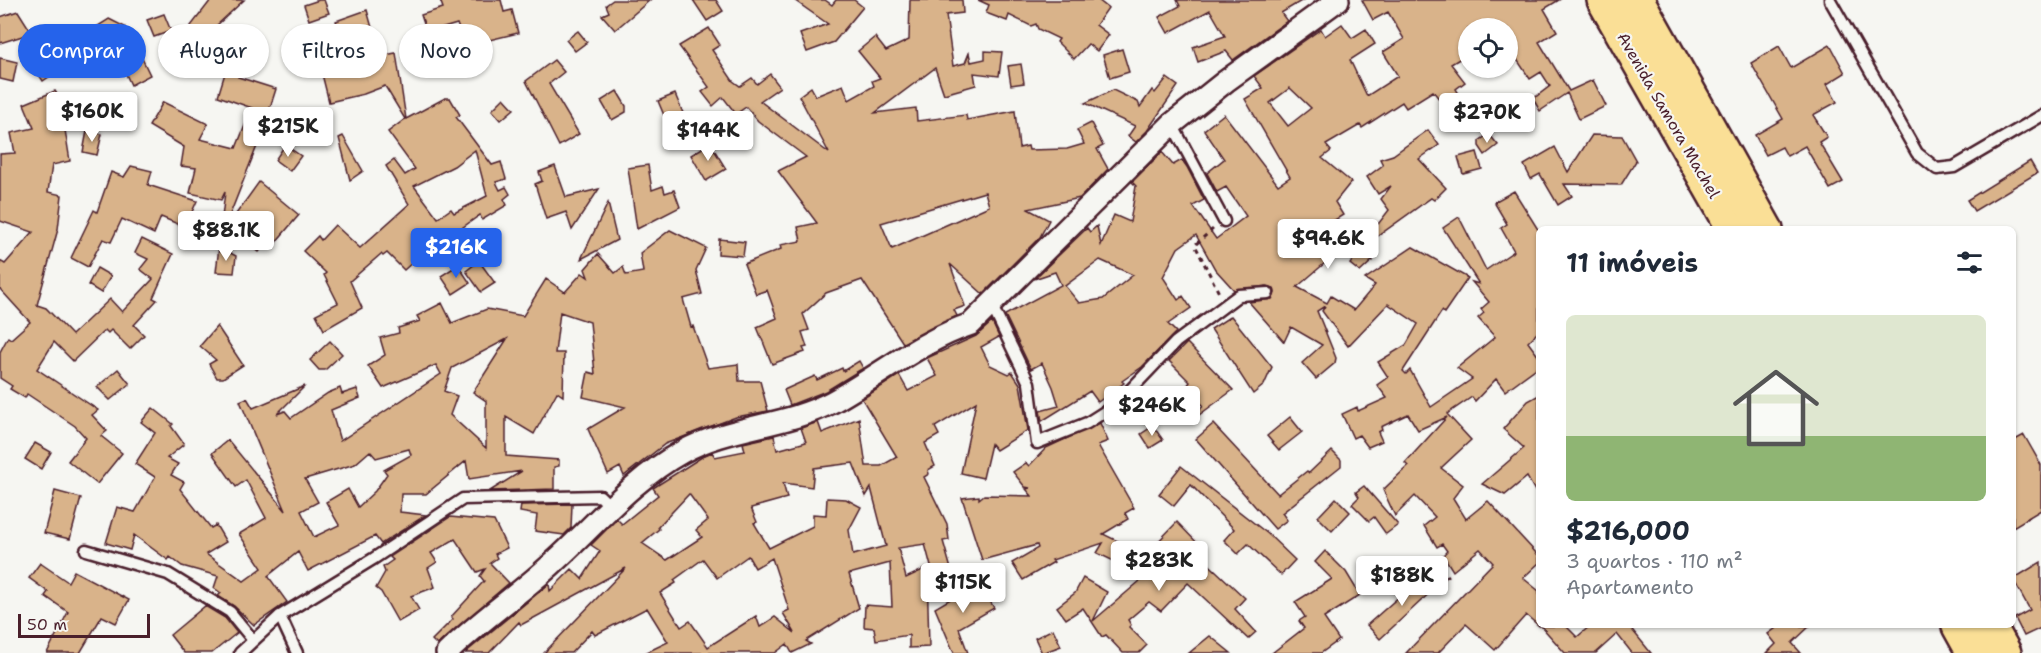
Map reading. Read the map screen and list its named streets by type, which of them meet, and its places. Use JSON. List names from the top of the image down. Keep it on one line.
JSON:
{"streets":{"highway":["Avenida Samora Machel"]},"scale_bar":"50 m","page":{"chip":["Comprar","Alugar","Filtros","Novo"],"price":["$160K","$270K","$215K","$144K","$88.1K","$94.6K","$216K","$246K","$283K","$188K","$115K"],"heading":"11 imóveis","list":[{"name":"$216,000","note":"3 quartos · 110 m² · Apartamento"}],"scale":"50 m"}}
